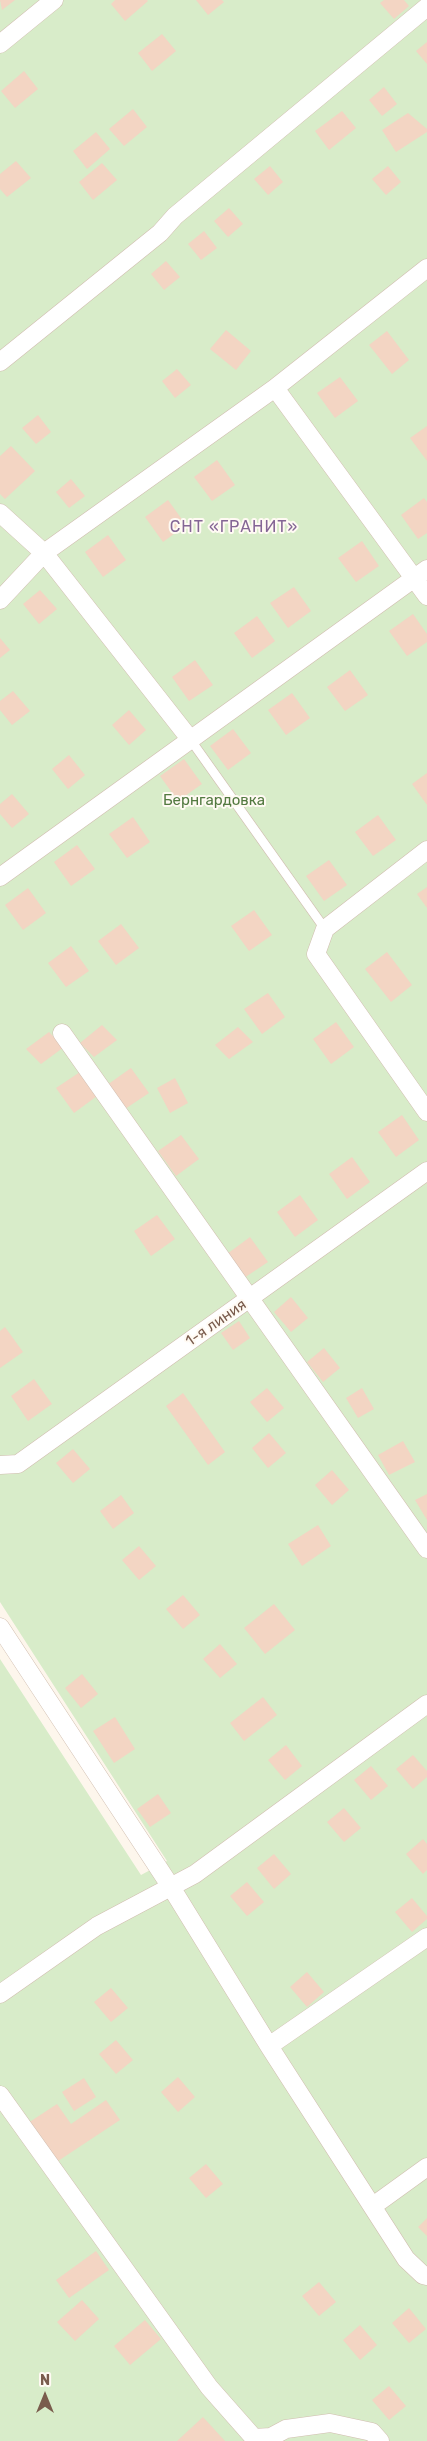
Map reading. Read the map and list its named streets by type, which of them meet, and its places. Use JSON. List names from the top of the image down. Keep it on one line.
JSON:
{"streets":{"street":["1-я линия"]},"districts":["СНТ «ГРАНИТ»"],"parks":["Бернгардовка"],"north":"top"}
